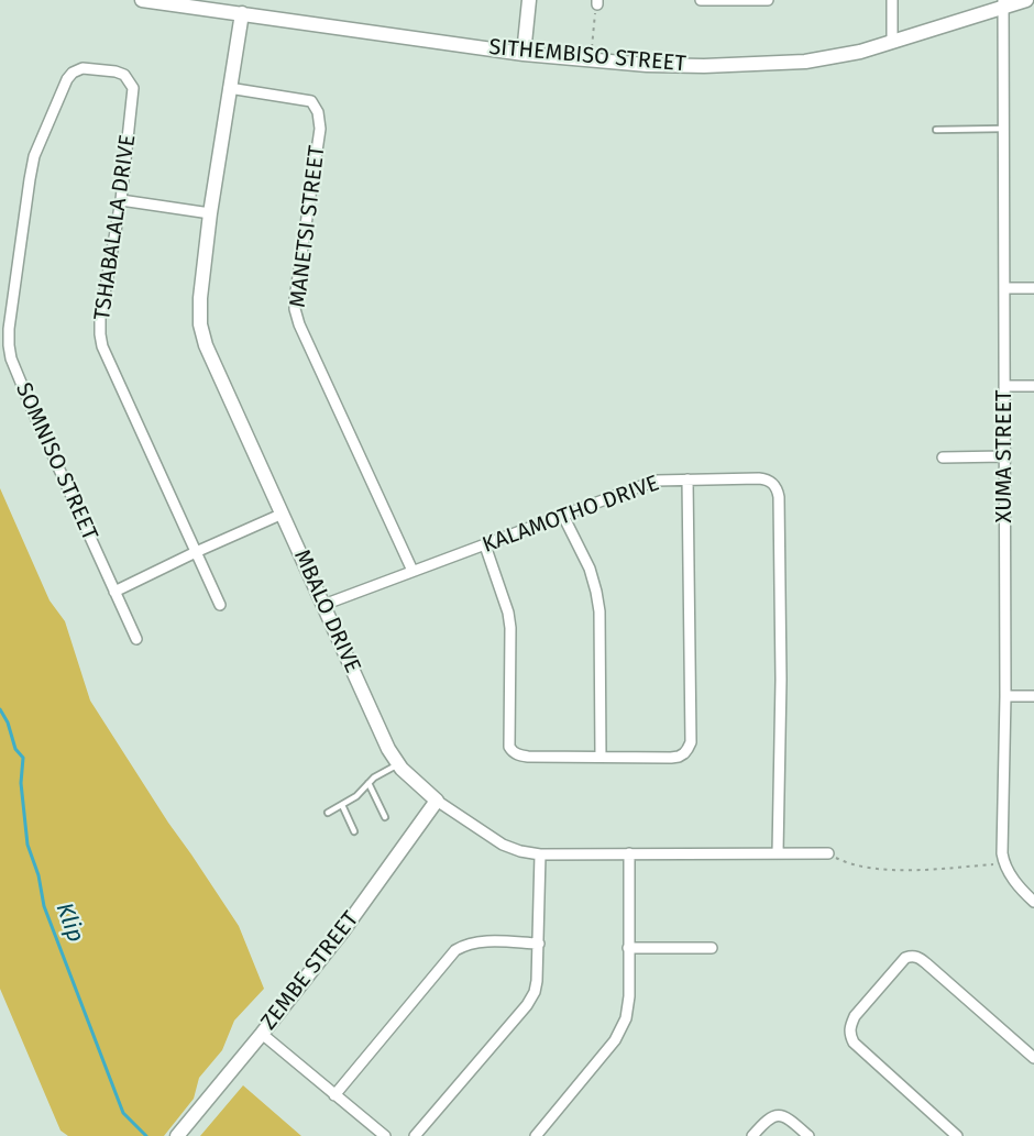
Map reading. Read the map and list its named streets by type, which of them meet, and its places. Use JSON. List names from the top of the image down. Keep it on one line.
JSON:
{"streets":{"street":["SITHEMBISO STREET","MANETSI STREET","TSHABALALA DRIVE","XUMA STREET","SOMNISO STREET","KALAMOTHO DRIVE","MBALO DRIVE","ZEMBE STREET"]},"crossings":[["SITHEMBISO STREET","XUMA STREET"],["SITHEMBISO STREET","MBALO DRIVE"],["MANETSI STREET","KALAMOTHO DRIVE"],["MANETSI STREET","MBALO DRIVE"],["TSHABALALA DRIVE","SOMNISO STREET"],["KALAMOTHO DRIVE","MBALO DRIVE"],["MBALO DRIVE","ZEMBE STREET"]],"water":["Klip"]}
